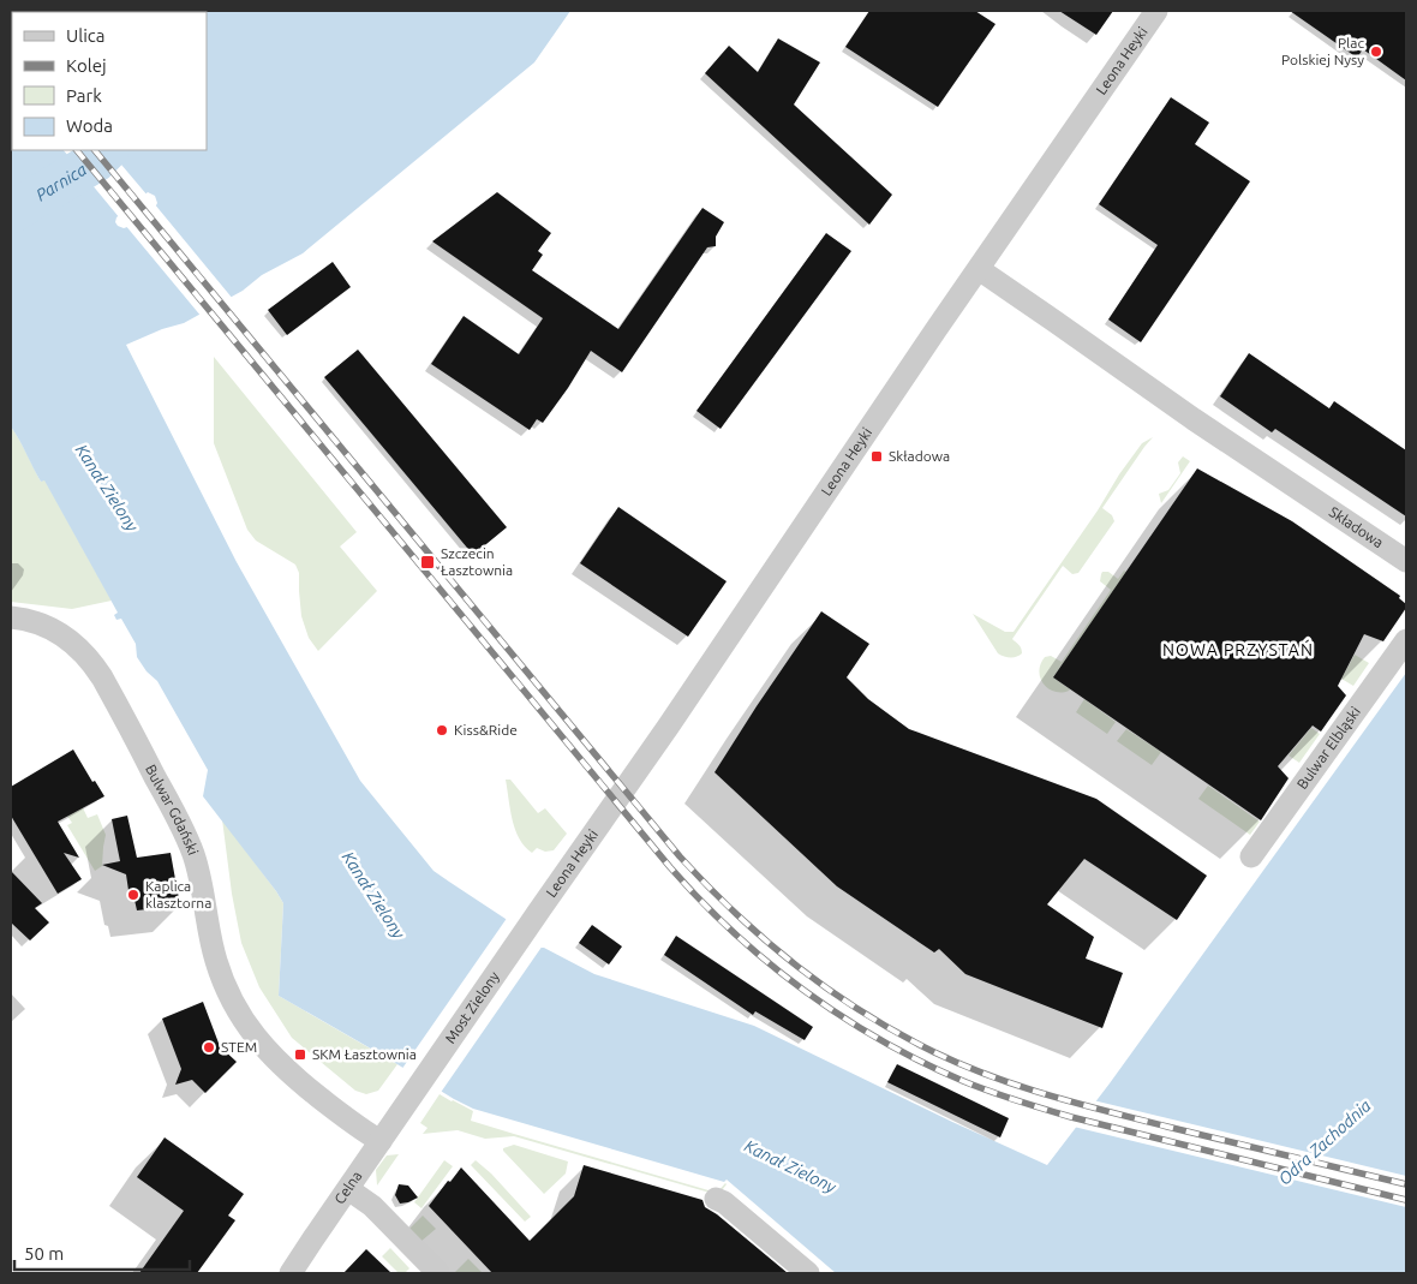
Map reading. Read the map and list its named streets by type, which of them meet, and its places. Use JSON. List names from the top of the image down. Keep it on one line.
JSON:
{"streets":{"street":["Leona Heyki","Składowa","Bulwar Elbląski","Bulwar Gdański","Most Zielony","Celna"]},"crossings":[["Leona Heyki","Składowa"],["Leona Heyki","Most Zielony"],["Bulwar Gdański","Celna"],["Most Zielony","Celna"]],"districts":["NOWA PRZYSTAŃ"],"water":["Parnica","Kanał Zielony","Odra Zachodnia"],"places":{"other":["Plac Polskiej Nysy","Kiss&Ride","Kaplica klasztorna","STEM"],"transit":["Składowa","Szczecin Łasztownia","SKM Łasztownia"]},"legend":["Ulica","Kolej","Park","Woda"],"scale_bar":"50 m"}
